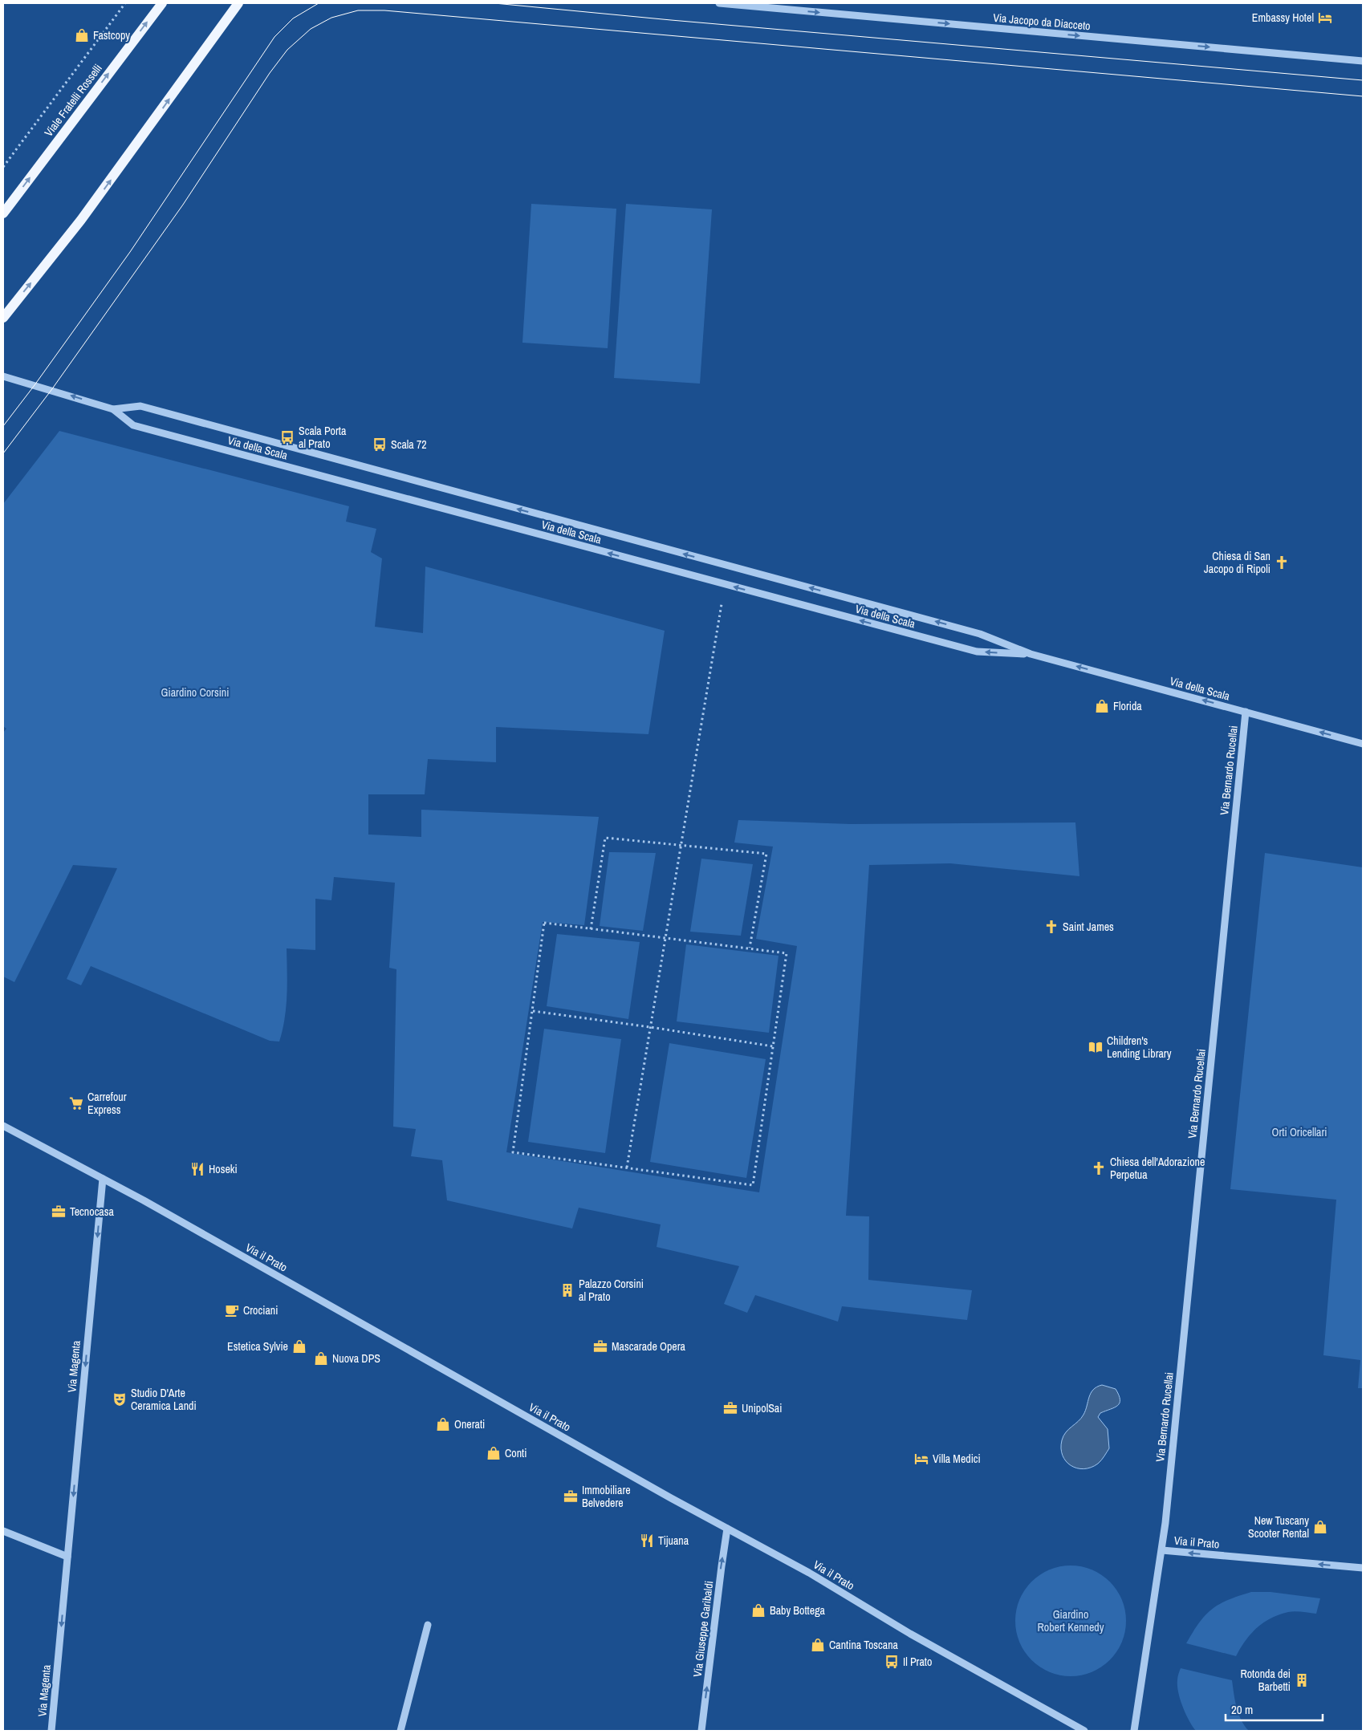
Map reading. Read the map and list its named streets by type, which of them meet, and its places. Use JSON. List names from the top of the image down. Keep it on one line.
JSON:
{"streets":{"main road":["Viale Fratelli Rosselli"],"street":["Via Jacopo da Diacceto","Via della Scala","Via Bernardo Rucellai","Via il Prato","Via Magenta","Via Giuseppe Garibaldi"]},"crossings":[["Via della Scala","Via Bernardo Rucellai"],["Via Bernardo Rucellai","Via il Prato"],["Via il Prato","Via Magenta"],["Via il Prato","Via Giuseppe Garibaldi"]],"one_way":["Via Jacopo da Diacceto","Via della Scala","Via Magenta","Via Giuseppe Garibaldi"],"parks":["Giardino Corsini","Orti Oricellari","Giardino Robert Kennedy"],"places":{"hotel":["Embassy Hotel","Villa Medici"],"shop":["Fastcopy","Florida","Estetica Sylvie","Nuova DPS","Onerati","Conti","New Tuscany Scooter Rental","Baby Bottega","Cantina Toscana"],"bus stop":["Scala Porta al Prato","Scala 72","Il Prato"],"church":["Chiesa di San Jacopo di Ripoli","Saint James","Chiesa dell'Adorazione Perpetua"],"library":["Children's Lending Library"],"supermarket":["Carrefour Express"],"restaurant":["Hoseki","Tijuana"],"office":["Tecnocasa","Mascarade Opera","UnipolSai","Immobiliare Belvedere"],"building":["Palazzo Corsini al Prato","Rotonda dei Barbetti"],"cafe":["Crociani"],"theatre":["Studio D'Arte Ceramica Landi"]},"scale_bar":"20 m"}
